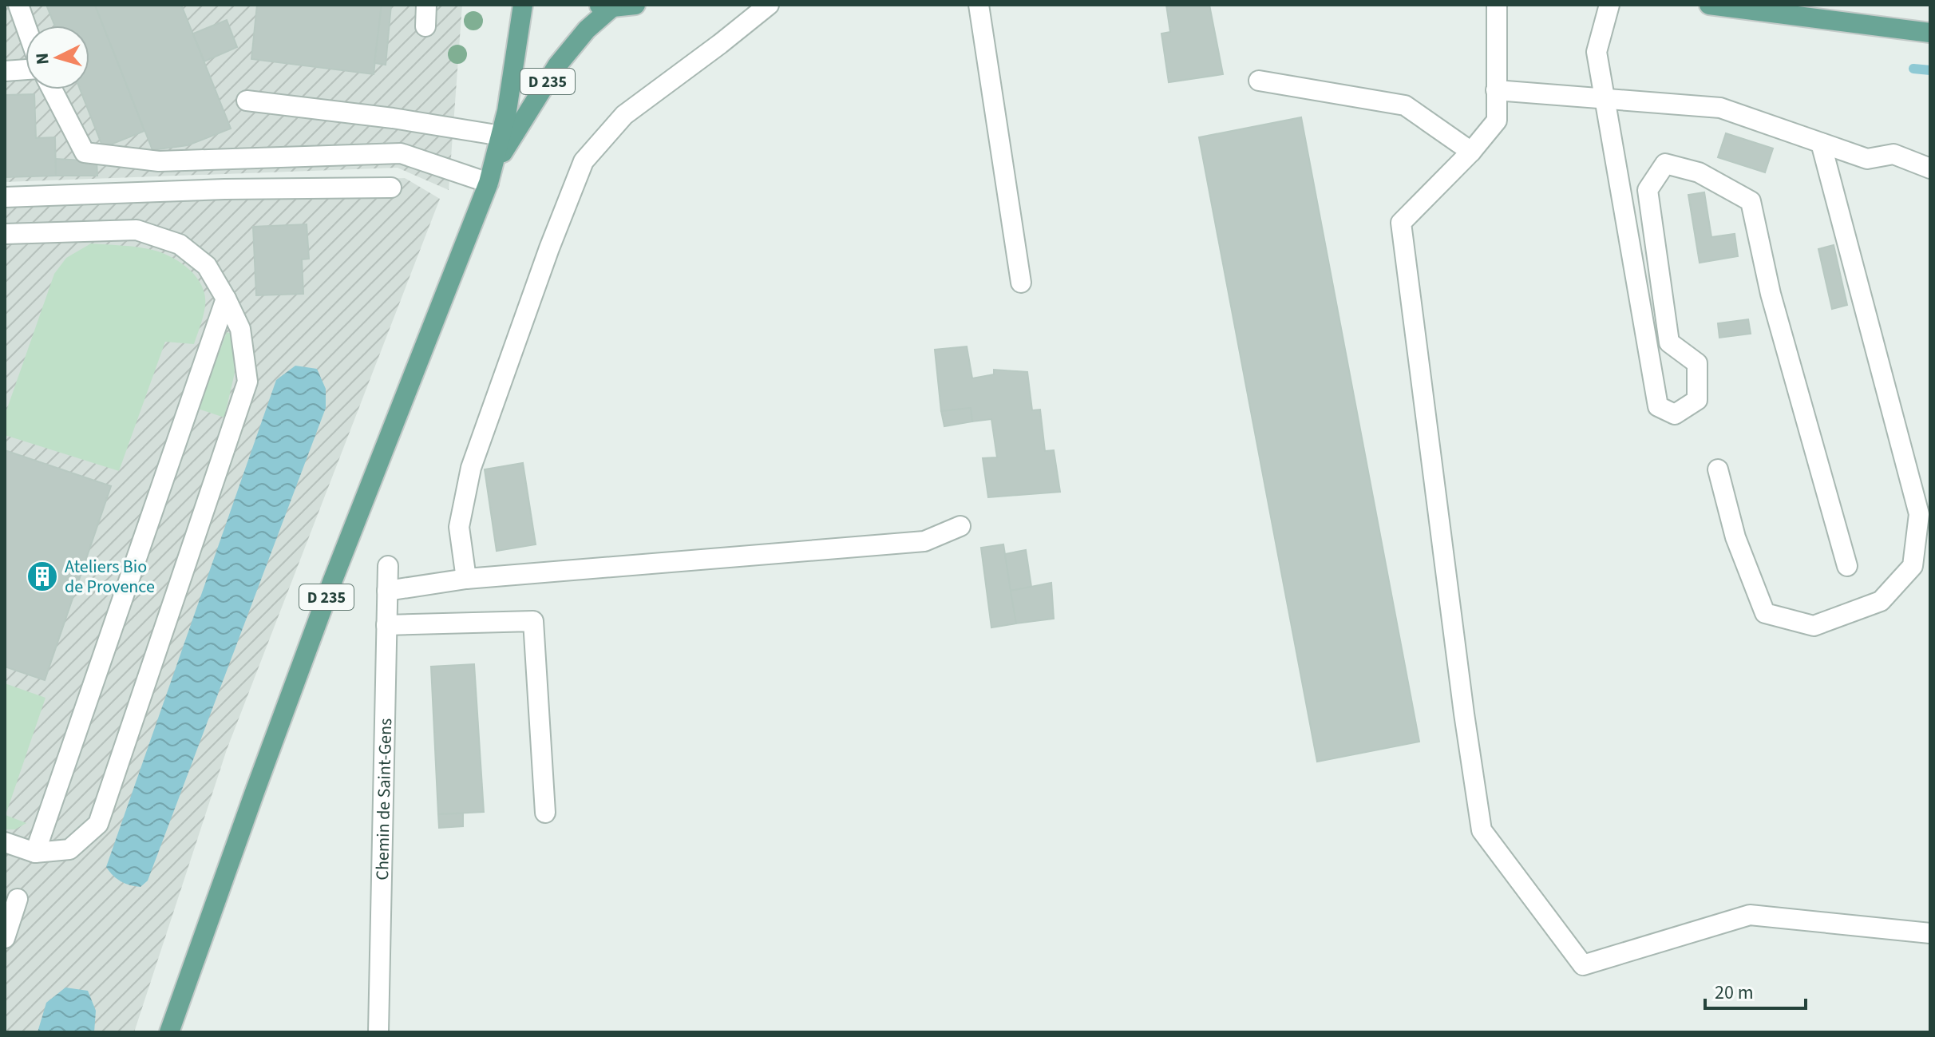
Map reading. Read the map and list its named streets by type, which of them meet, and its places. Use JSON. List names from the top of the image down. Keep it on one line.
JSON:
{"streets":{"main road":["D 235"],"street":["Chemin de Saint-Gens"]},"places":{"building":["Ateliers Bio de Provence"]},"scale_bar":"20 m","north":"left"}
